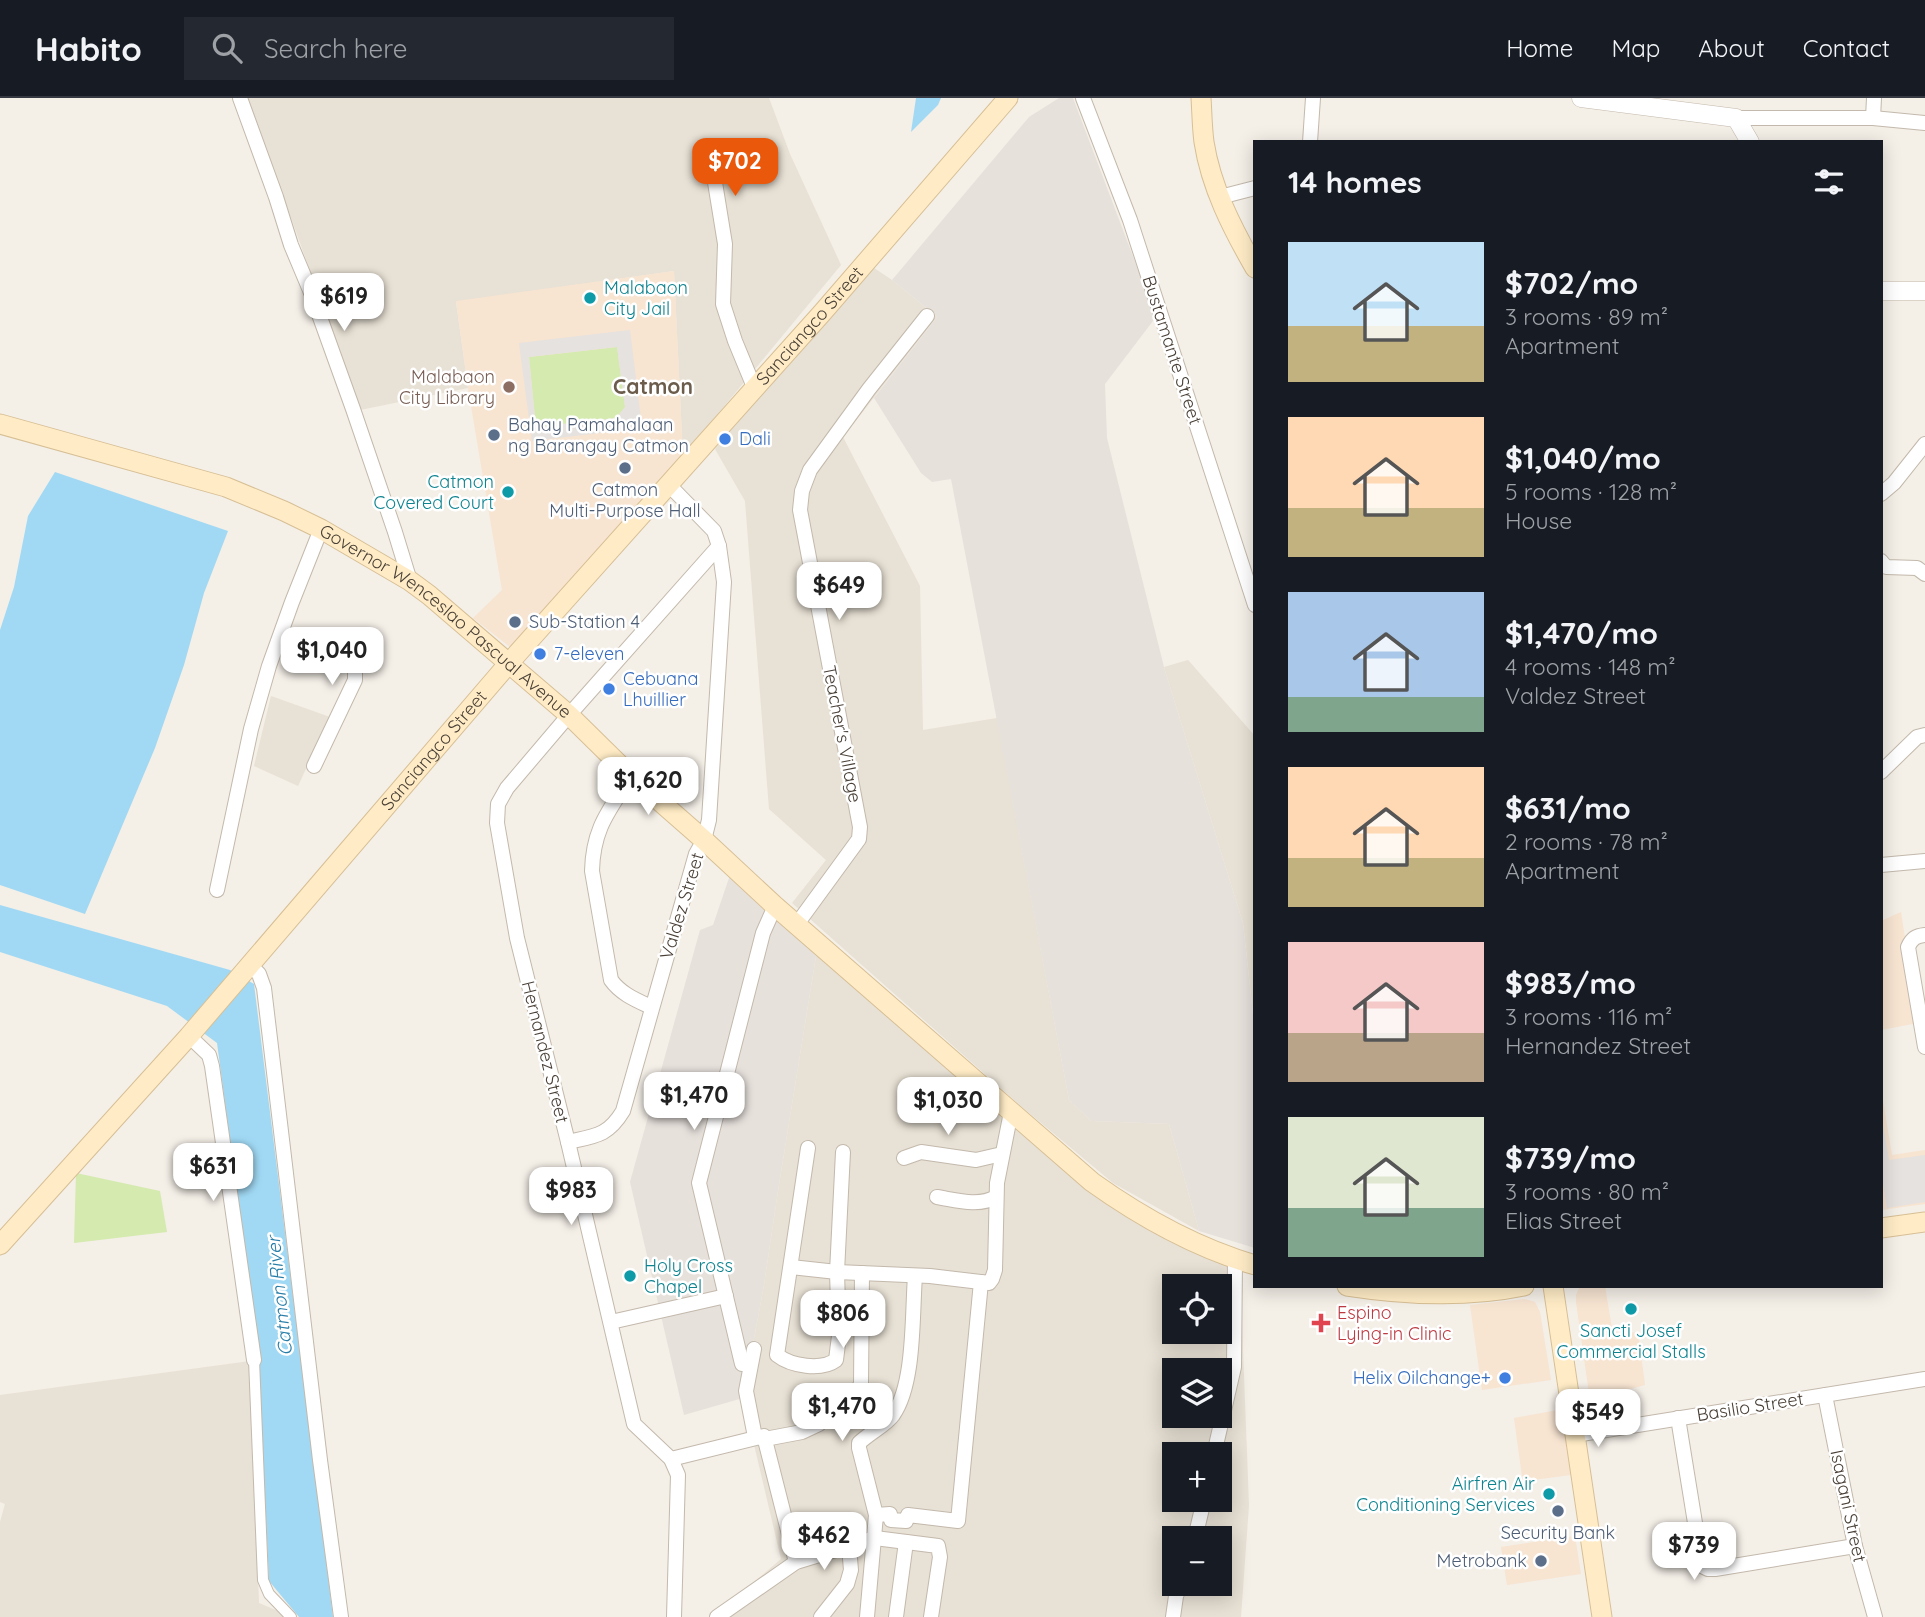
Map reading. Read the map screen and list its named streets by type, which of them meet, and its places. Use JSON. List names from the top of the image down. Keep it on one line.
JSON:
{"streets":{"main road":["Sanciangco Street","Governor Wenceslao Pascual Avenue"],"street":["Bustamante Street","Teacher's Village","Valdez Street","Hernandez Street","Basilio Street","Isagani Street"]},"crossings":[["Sanciangco Street","Governor Wenceslao Pascual Avenue"],["Sanciangco Street","Valdez Street"],["Governor Wenceslao Pascual Avenue","Teacher's Village"],["Governor Wenceslao Pascual Avenue","Valdez Street"],["Governor Wenceslao Pascual Avenue","Hernandez Street"],["Valdez Street","Hernandez Street"],["Basilio Street","Isagani Street"]],"districts":["Catmon"],"water":["Catmon River"],"places":{"other":["Malabaon City Jail","Malabaon City Library","Bahay Pamahalaan ng Barangay Catmon","Dali","Catmon Multi-Purpose Hall","Catmon Covered Court","Sub-Station 4","7-eleven","Cebuana Lhuillier","Holy Cross Chapel","Sancti Josef Commercial Stalls","Helix Oilchange+","Airfren Air Conditioning Services","Security Bank","Metrobank"],"health":["Espino Lying-in Clinic"]},"page":{"header":"Habito","search":"Search here","nav":["Home","Map","About","Contact"],"price":["$702","$619","$649","$1,040","$1,620","$1,470","$1,030","$631","$983","$806","$1,470","$549","$462","$739"],"heading":"14 homes","list":[{"name":"$702/mo","note":"3 rooms · 89 m² · Apartment"},{"name":"$1,040/mo","note":"5 rooms · 128 m² · House"},{"name":"$1,470/mo","note":"4 rooms · 148 m² · Valdez Street"},{"name":"$631/mo","note":"2 rooms · 78 m² · Apartment"},{"name":"$983/mo","note":"3 rooms · 116 m² · Hernandez Street"},{"name":"$739/mo","note":"3 rooms · 80 m² · Elias Street"}],"map_buttons":["+","−"]}}
